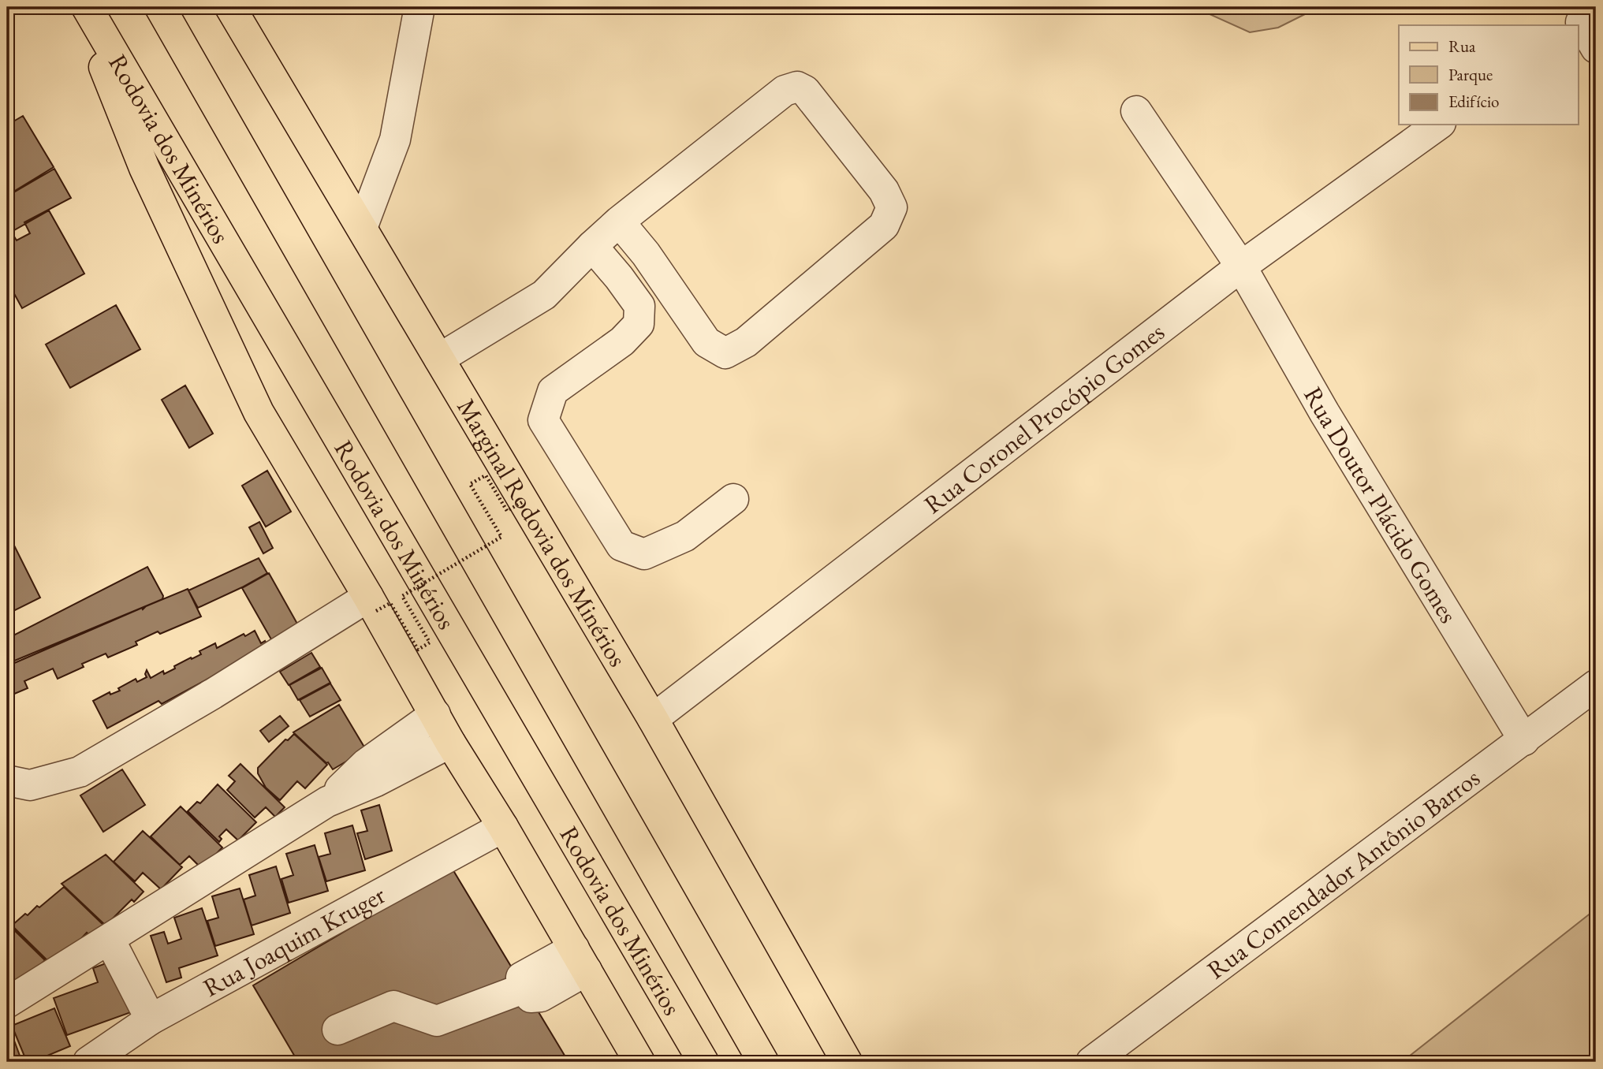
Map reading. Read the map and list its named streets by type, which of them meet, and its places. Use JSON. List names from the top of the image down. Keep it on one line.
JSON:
{"streets":{"main road":["Rodovia dos Minérios","Marginal Rodovia dos Minérios"],"street":["Rua Coronel Procópio Gomes","Rua Doutor Plácido Gomes","Rua Comendador Antônio Barros","Rua Joaquim Kruger"]},"crossings":[["Rua Coronel Procópio Gomes","Rua Doutor Plácido Gomes"],["Rua Coronel Procópio Gomes","Marginal Rodovia dos Minérios"],["Rua Doutor Plácido Gomes","Rua Comendador Antônio Barros"]],"legend":["Rua","Parque","Edifício"]}
